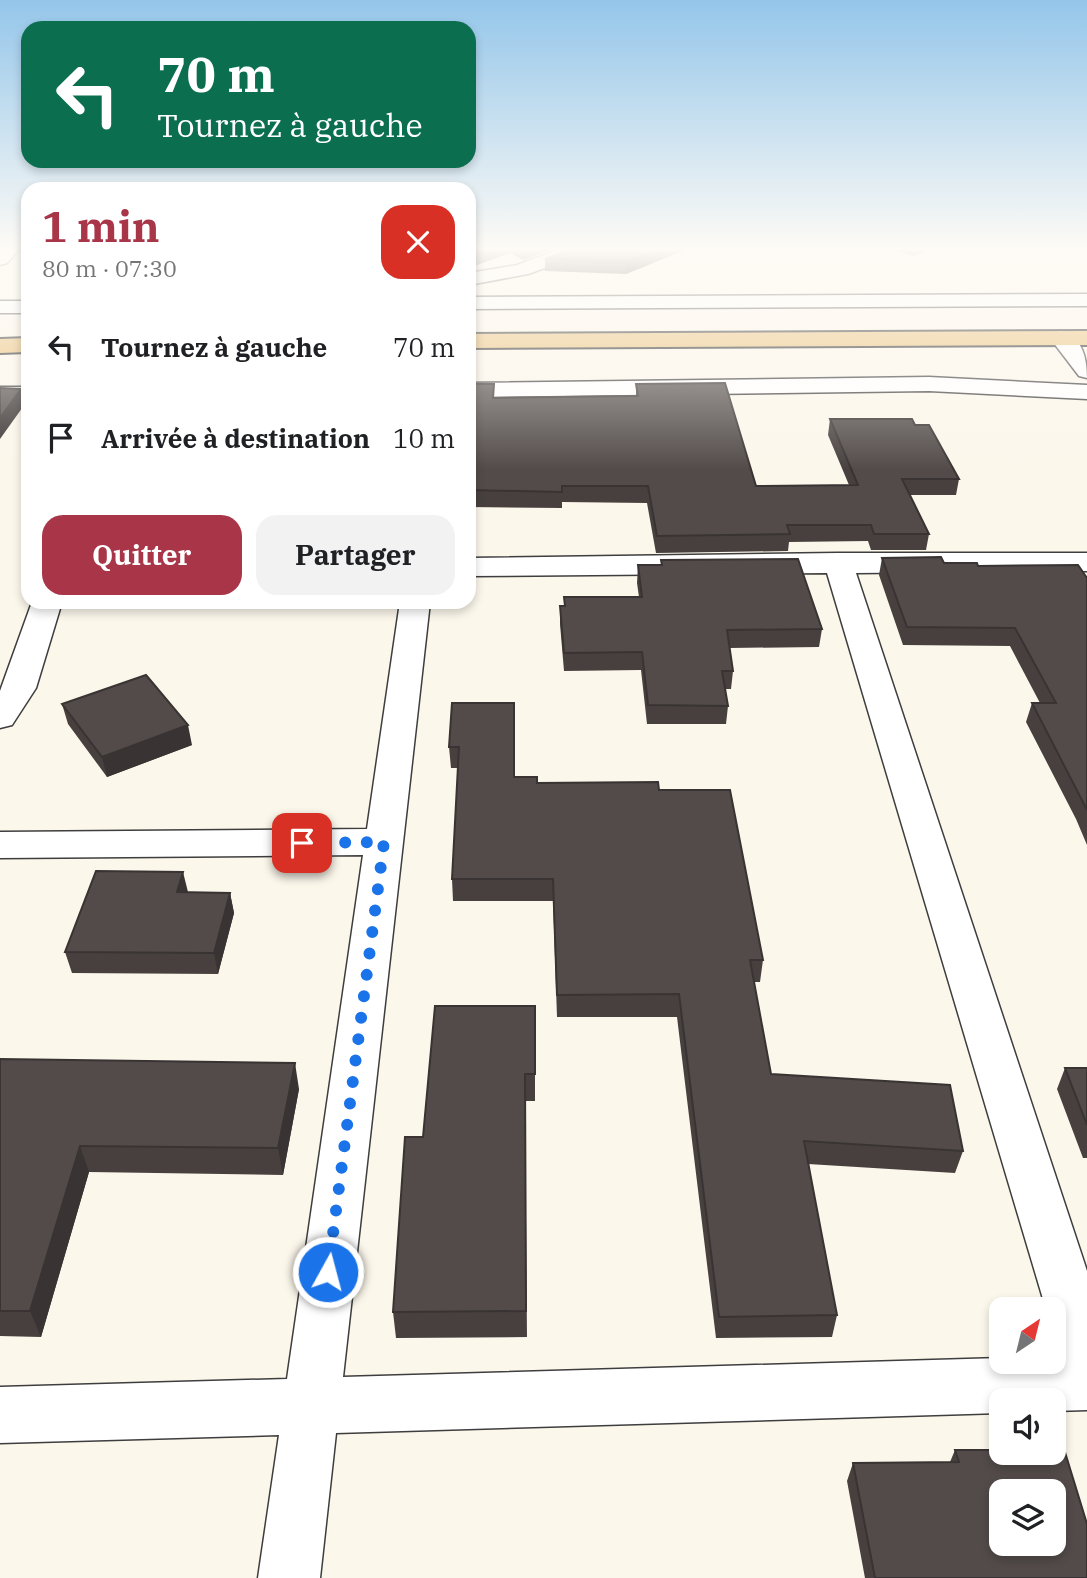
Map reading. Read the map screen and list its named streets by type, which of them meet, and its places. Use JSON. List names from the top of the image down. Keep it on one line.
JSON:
{"north":"top right","page":{"turn":["70 m","Tournez à gauche"],"heading":["1 min","80 m · 07:30"],"list":[{"name":"Tournez à gauche","value":"70 m"},{"name":"Arrivée à destination","value":"10 m"}],"buttons":["Quitter","Partager"]}}
